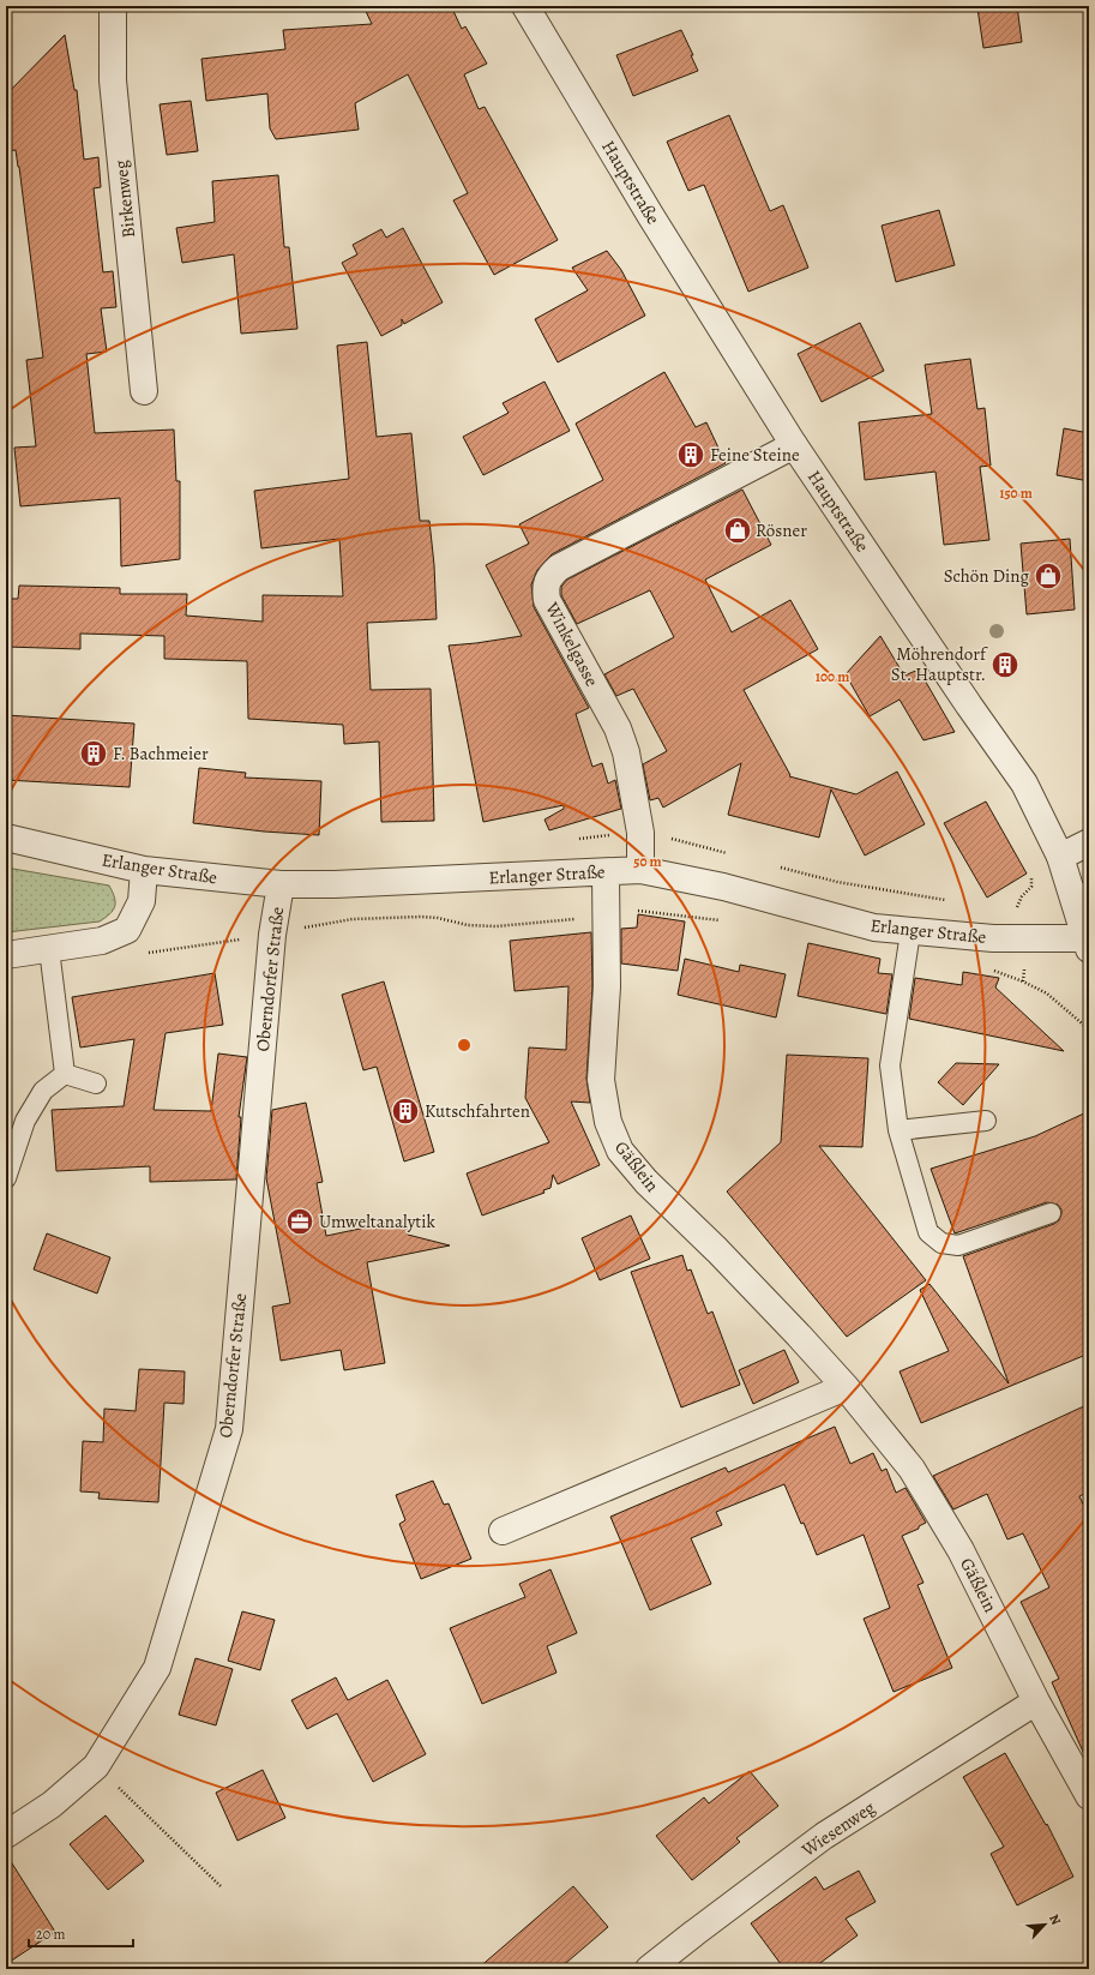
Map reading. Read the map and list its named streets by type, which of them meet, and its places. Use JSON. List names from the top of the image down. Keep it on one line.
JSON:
{"streets":{"street":["Hauptstraße","Birkenweg","Winkelgasse","Erlanger Straße","Oberndorfer Straße","Gäßlein","Wiesenweg"]},"crossings":[["Hauptstraße","Winkelgasse"],["Hauptstraße","Erlanger Straße"],["Winkelgasse","Erlanger Straße"],["Erlanger Straße","Oberndorfer Straße"],["Erlanger Straße","Gäßlein"],["Gäßlein","Wiesenweg"]],"places":{"building":["Feine Steine","Möhrendorf St. Hauptstr.","F. Bachmeier","Kutschfahrten"],"shop":["Rösner","Schön Ding"],"office":["Umweltanalytik"]},"scale_bar":"20 m","north":"top right","rings":["150 m","100 m","50 m"]}
